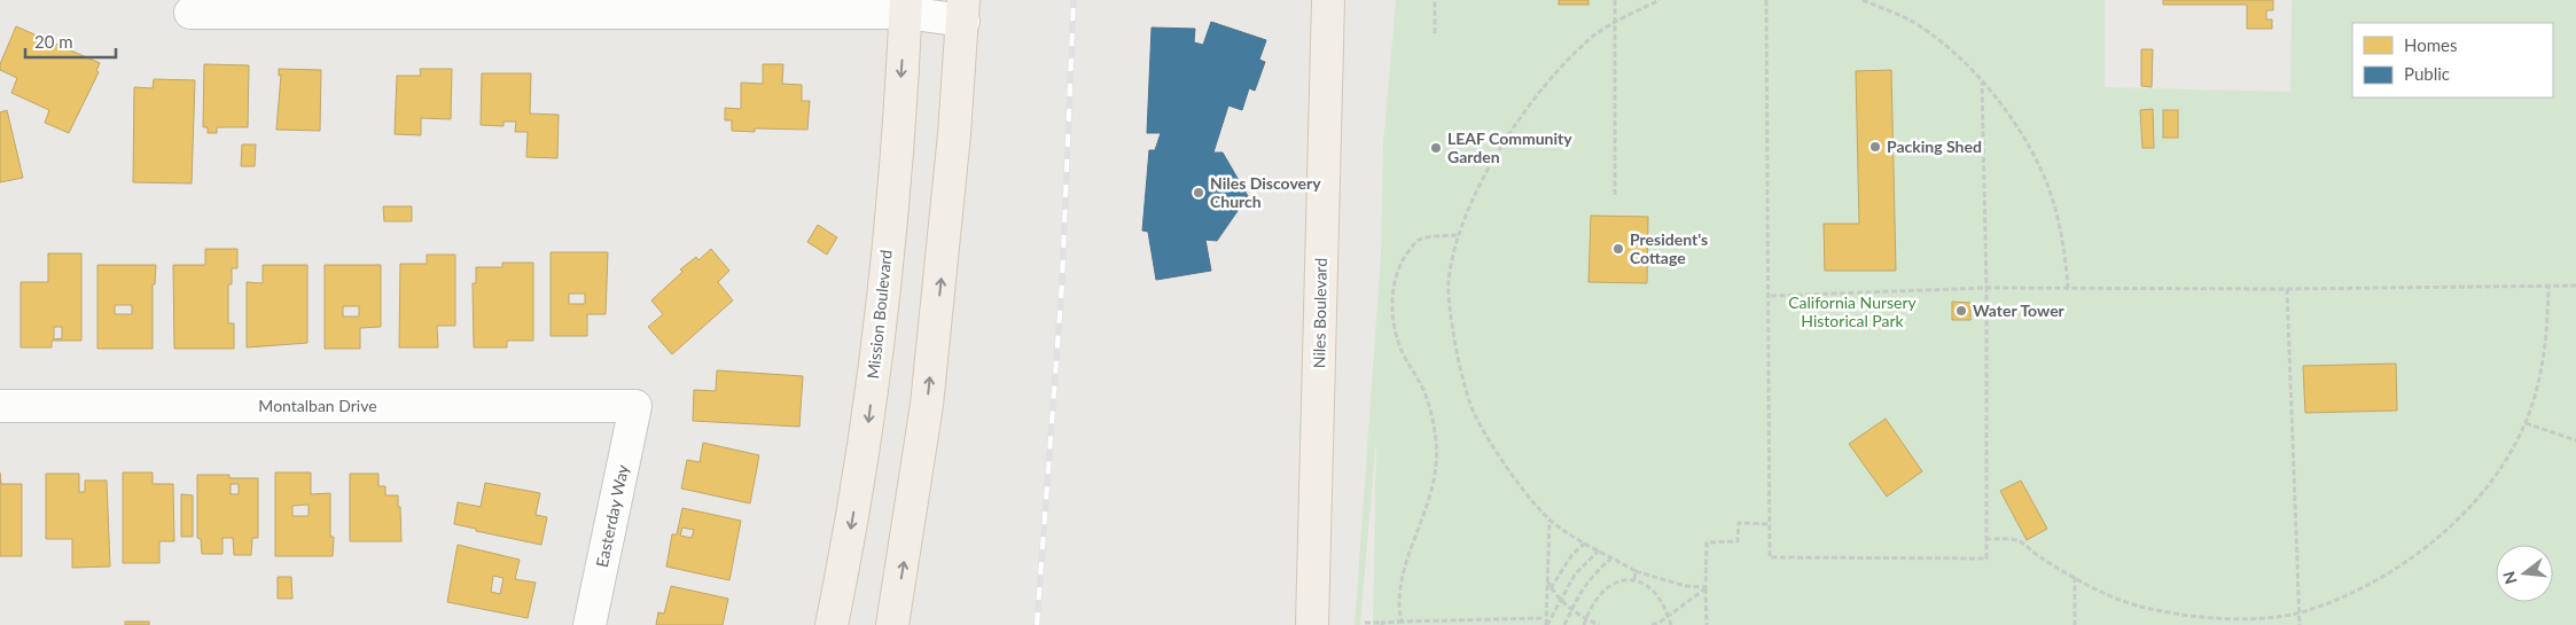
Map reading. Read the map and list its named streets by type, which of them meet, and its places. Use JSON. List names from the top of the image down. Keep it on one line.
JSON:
{"streets":{"main road":["Niles Boulevard","Mission Boulevard"],"street":["Montalban Drive","Easterday Way"]},"crossings":[["Montalban Drive","Easterday Way"]],"parks":["California Nursery Historical Park"],"places":["Packing Shed","LEAF Community Garden","Niles Discovery Church","President's Cottage","Water Tower"],"legend":["Homes","Public"],"scale_bar":"20 m","north":"left"}
